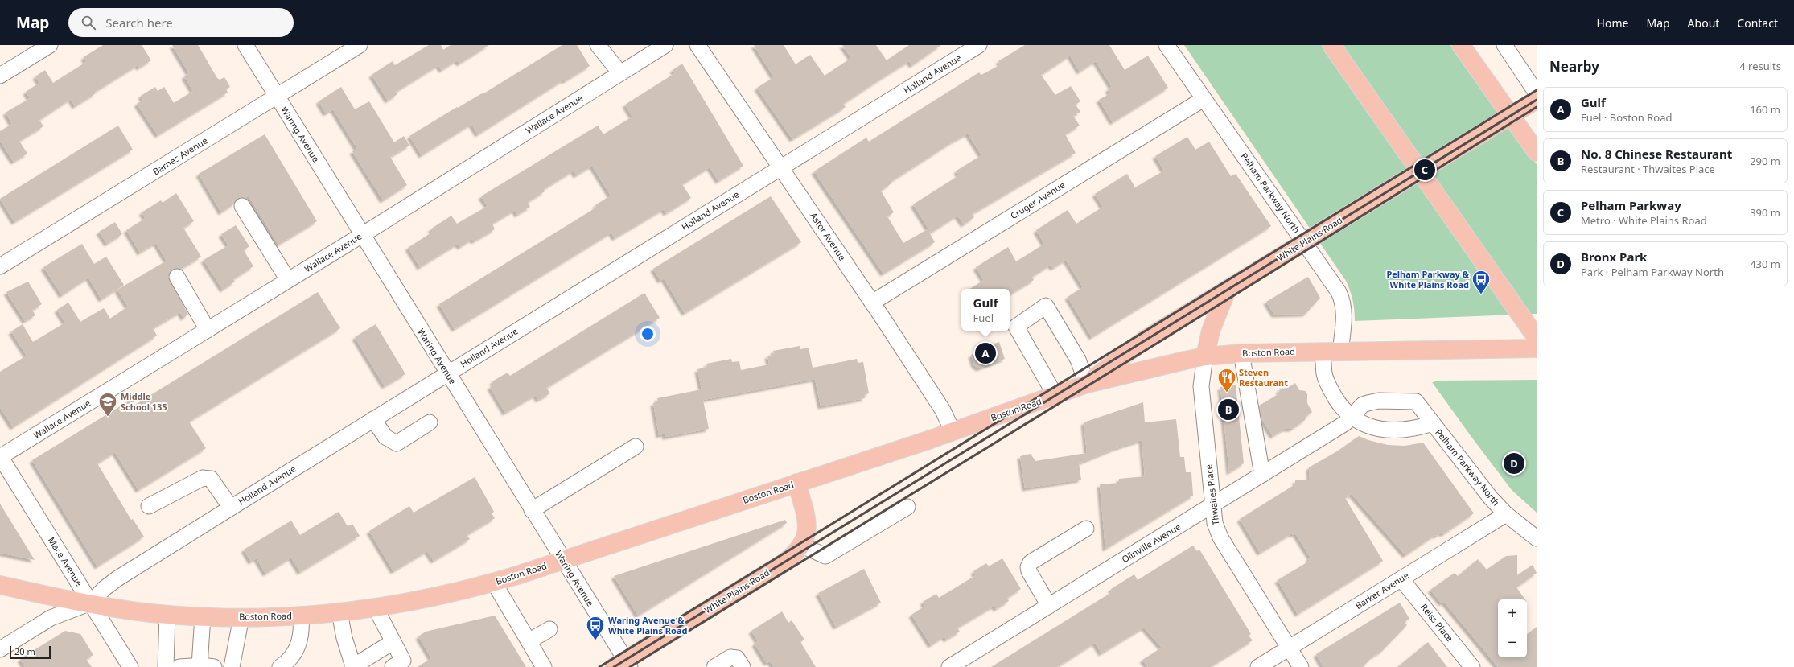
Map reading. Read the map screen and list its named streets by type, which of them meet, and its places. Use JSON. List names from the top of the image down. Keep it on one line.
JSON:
{"streets":{"main road":["White Plains Road","Boston Road"],"street":["Holland Avenue","Wallace Avenue","Waring Avenue","Barnes Avenue","Pelham Parkway North","Cruger Avenue","Astor Avenue","Thwaites Place","Olinville Avenue","Mace Avenue","Barker Avenue","Reiss Place"]},"crossings":[["Holland Avenue","Waring Avenue"],["Holland Avenue","Astor Avenue"],["Holland Avenue","Boston Road"],["Holland Avenue","Mace Avenue"],["Wallace Avenue","Waring Avenue"],["Wallace Avenue","Mace Avenue"],["Waring Avenue","Barnes Avenue"],["Waring Avenue","White Plains Road"],["Waring Avenue","Boston Road"],["Pelham Parkway North","Cruger Avenue"],["Pelham Parkway North","White Plains Road"],["Pelham Parkway North","Boston Road"],["Pelham Parkway North","Olinville Avenue"],["Pelham Parkway North","Barker Avenue"],["Cruger Avenue","Astor Avenue"],["Astor Avenue","Boston Road"],["White Plains Road","Boston Road"],["Boston Road","Thwaites Place"],["Boston Road","Mace Avenue"],["Thwaites Place","Olinville Avenue"],["Thwaites Place","Barker Avenue"],["Barker Avenue","Reiss Place"]],"places":{"bus stop":["Pelham Parkway & White Plains Road","Waring Avenue & White Plains Road"],"restaurant":["Steven Restaurant"],"school or university":["Middle School 135"]},"scale_bar":"20 m","page":{"header":"Map","search":"Search here","nav":["Home","Map","About","Contact"],"heading":["Nearby","4 results"],"list":[{"mark":"A","name":"Gulf","note":"Fuel · Boston Road","value":"160 m"},{"mark":"B","name":"No. 8 Chinese Restaurant","note":"Restaurant · Thwaites Place","value":"290 m"},{"mark":"C","name":"Pelham Parkway","note":"Metro · White Plains Road","value":"390 m"},{"mark":"D","name":"Bronx Park","note":"Park · Pelham Parkway North","value":"430 m"}],"pins":["C","A","B","D"],"popup":["Gulf","Fuel"],"map_buttons":["+","−"],"scale":"20 m"}}
